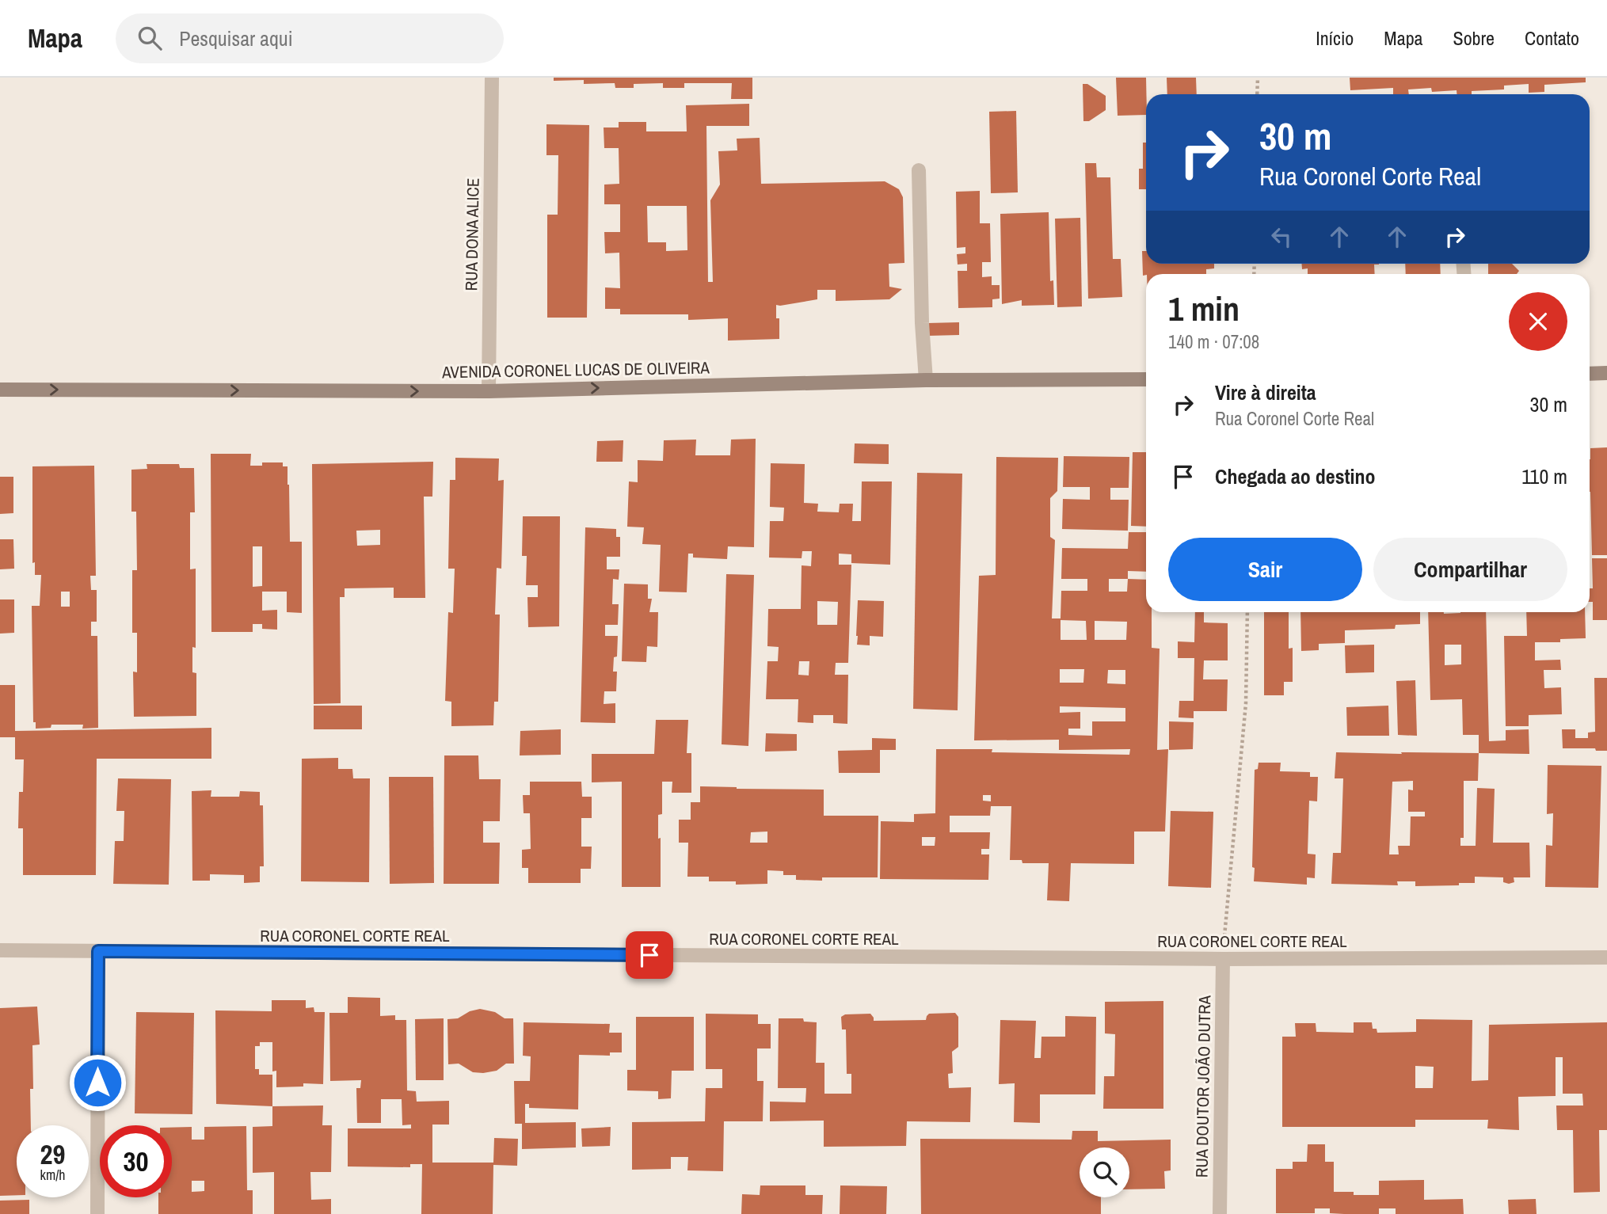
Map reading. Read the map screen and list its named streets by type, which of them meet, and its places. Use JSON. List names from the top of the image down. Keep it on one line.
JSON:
{"streets":{"street":["RUA DONA ALICE","AVENIDA CORONEL LUCAS DE OLIVEIRA","RUA CORONEL CORTE REAL","RUA DOUTOR JOÃO DUTRA"]},"crossings":[["RUA DONA ALICE","AVENIDA CORONEL LUCAS DE OLIVEIRA"],["RUA CORONEL CORTE REAL","RUA DOUTOR JOÃO DUTRA"]],"one_way":["AVENIDA CORONEL LUCAS DE OLIVEIRA"],"page":{"header":"Mapa","search":"Pesquisar aqui","nav":["Início","Mapa","Sobre","Contato"],"turn":["30 m","Rua Coronel Corte Real"],"heading":["1 min","140 m · 07:08"],"list":[{"name":"Vire à direita","note":"Rua Coronel Corte Real","value":"30 m"},{"name":"Chegada ao destino","value":"110 m"}],"buttons":["Sair","Compartilhar"],"speed":"29 km/h","limit":"30"}}
